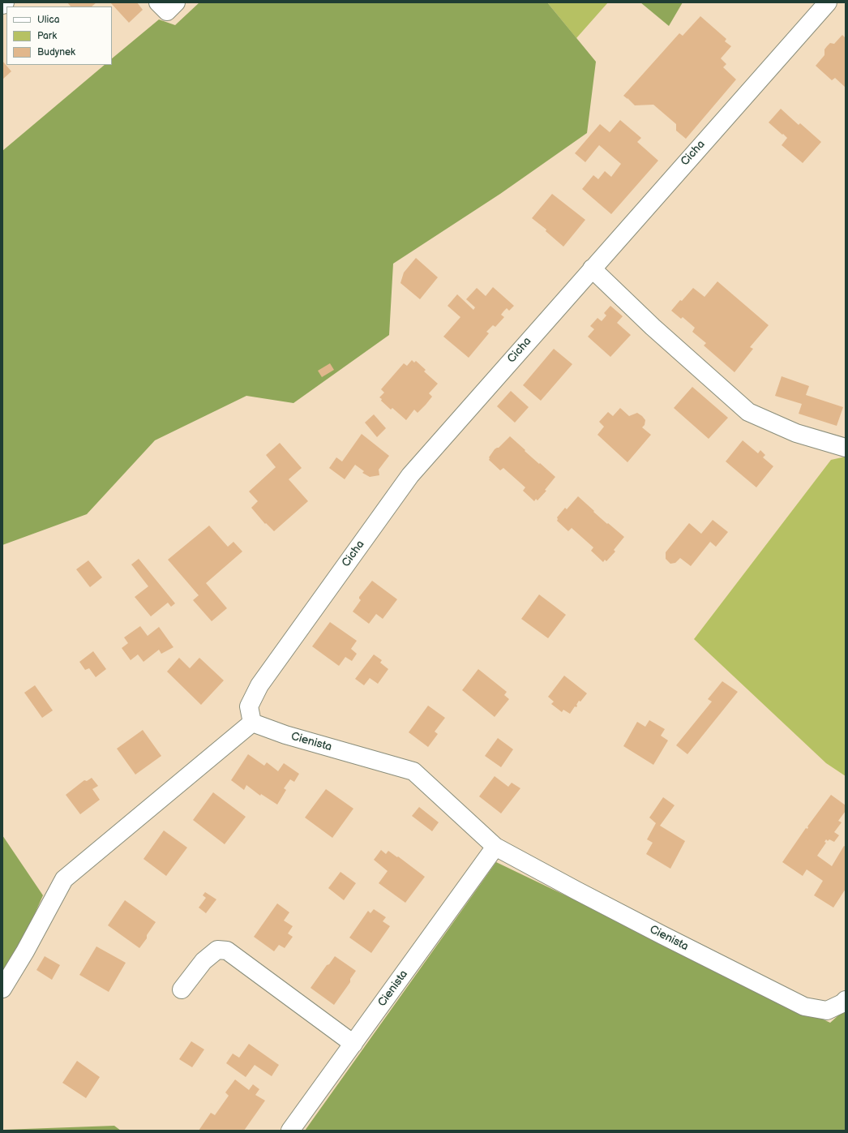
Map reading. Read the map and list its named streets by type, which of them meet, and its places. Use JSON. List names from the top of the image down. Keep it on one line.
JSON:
{"streets":{"street":["Cicha","Cienista"]},"crossings":[["Cicha","Cienista"]],"legend":["Ulica","Park","Budynek"]}
